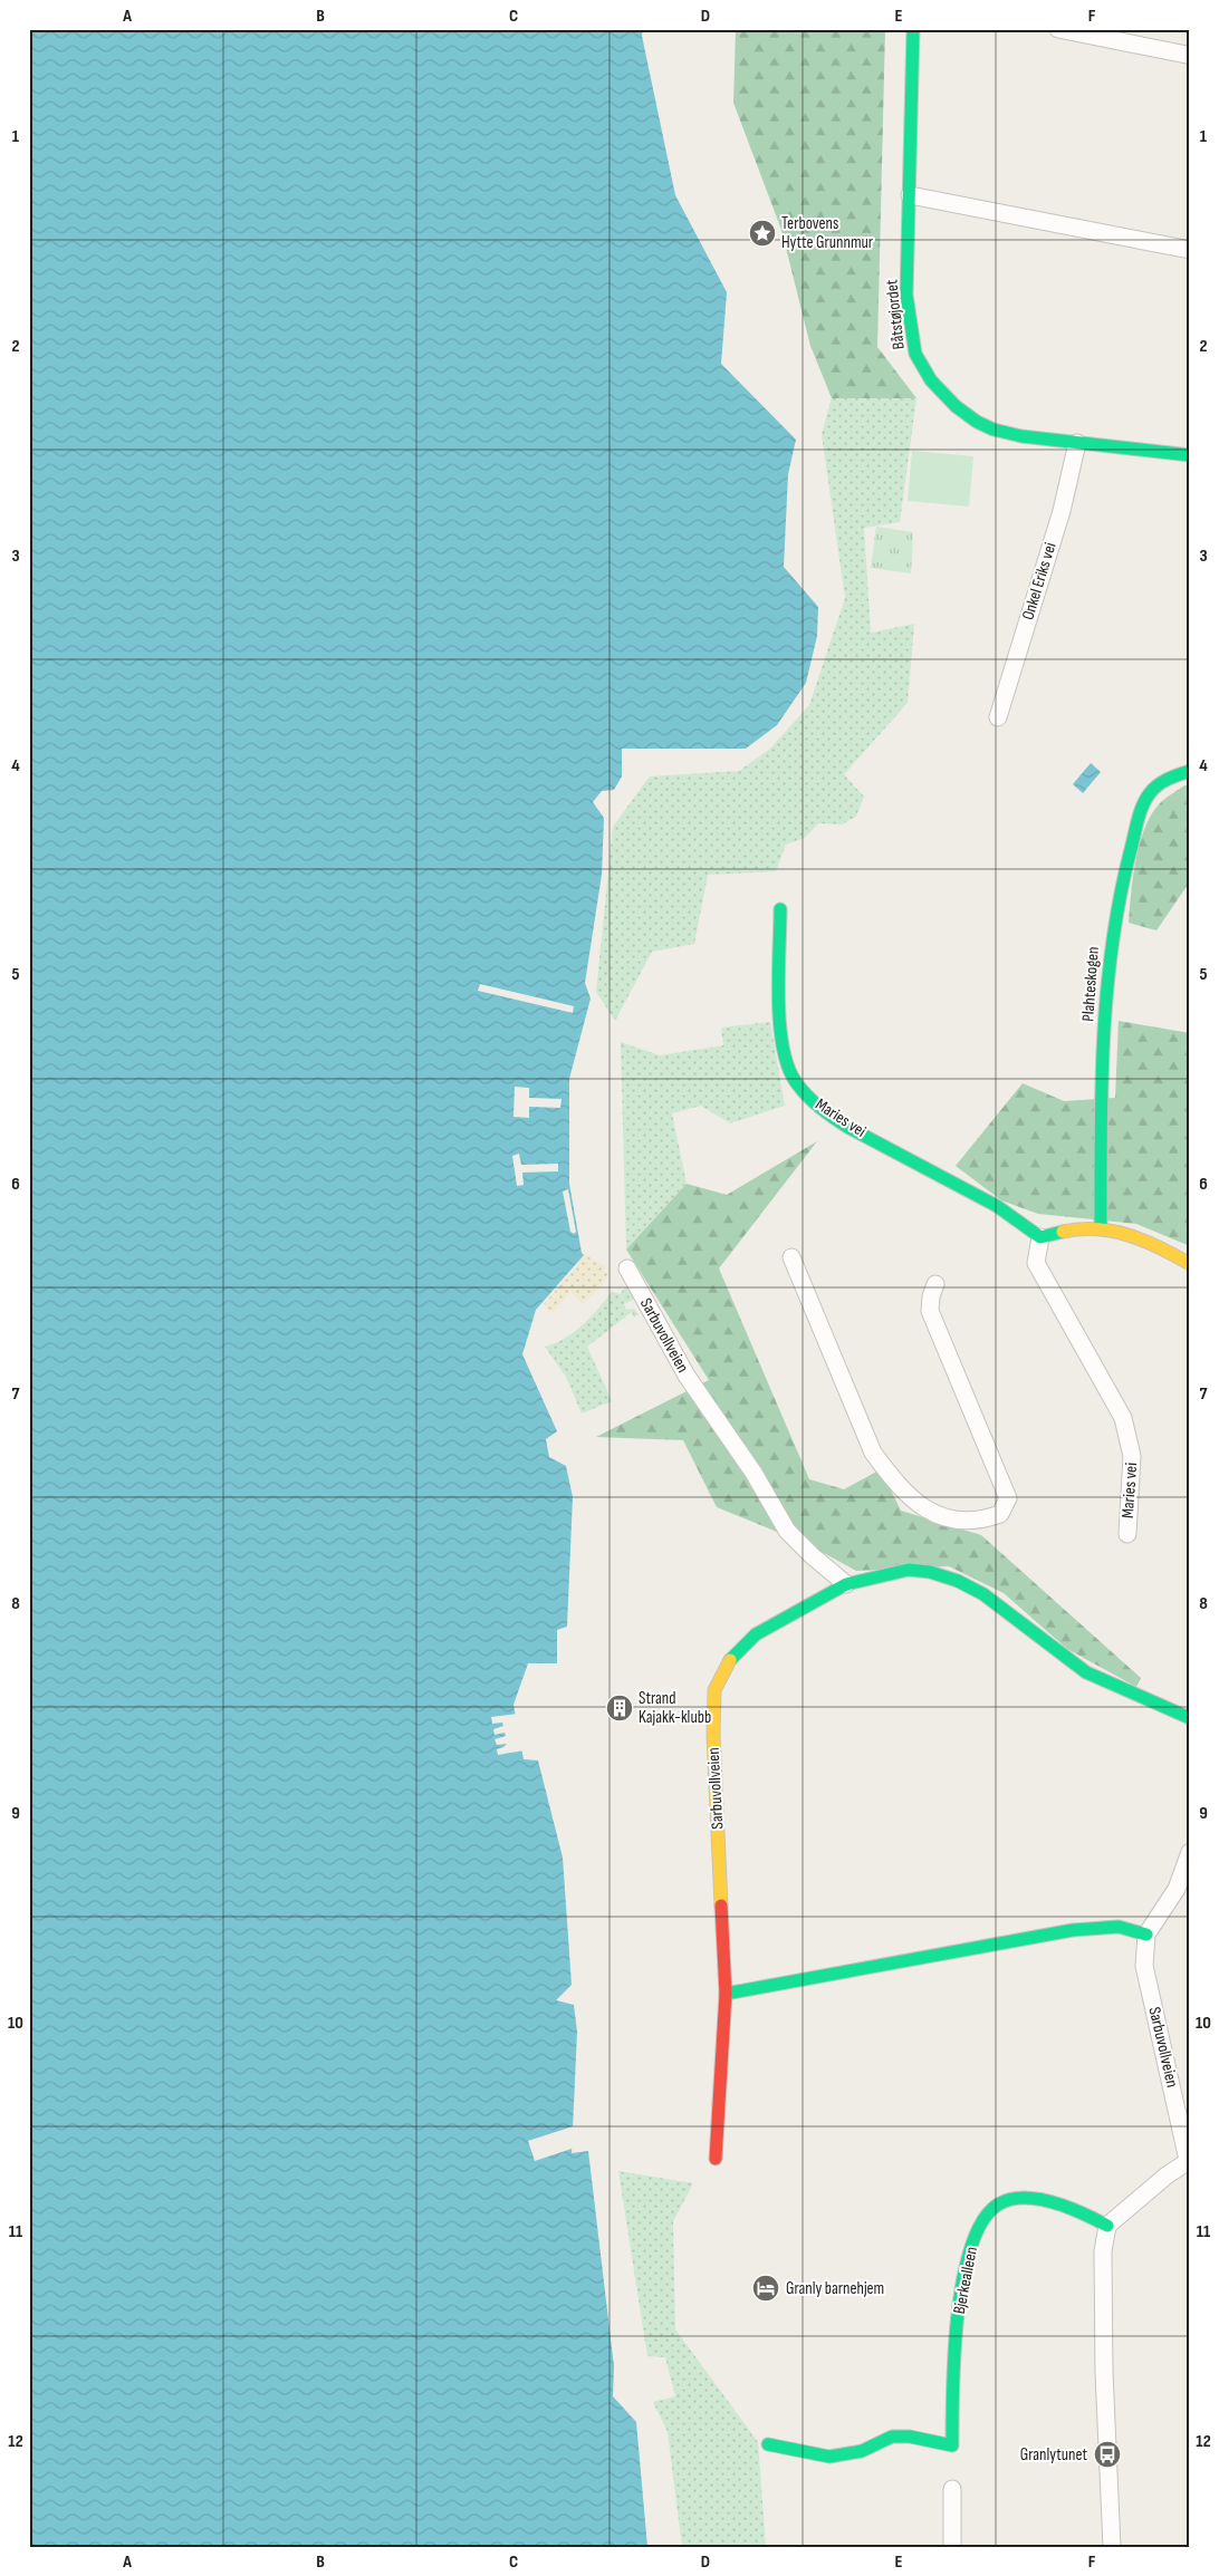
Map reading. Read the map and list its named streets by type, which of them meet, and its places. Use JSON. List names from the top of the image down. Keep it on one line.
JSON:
{"streets":{"street":["Båtstøjordet","Onkel Eriks vei","Plahteskogen","Maries vei","Sarbuvollveien","Bjerkealleen"]},"crossings":[["Båtstøjordet","Onkel Eriks vei"]],"places":{"place":["Terbovens Hytte Grunnmur"],"building":["Strand Kajakk-klubb"],"hotel":["Granly barnehjem"],"bus stop":["Granlytunet"]},"grid":{"columns":["A","B","C","D","E","F"],"rows":["1","2","3","4","5","6","7","8","9","10","11","12"]}}
